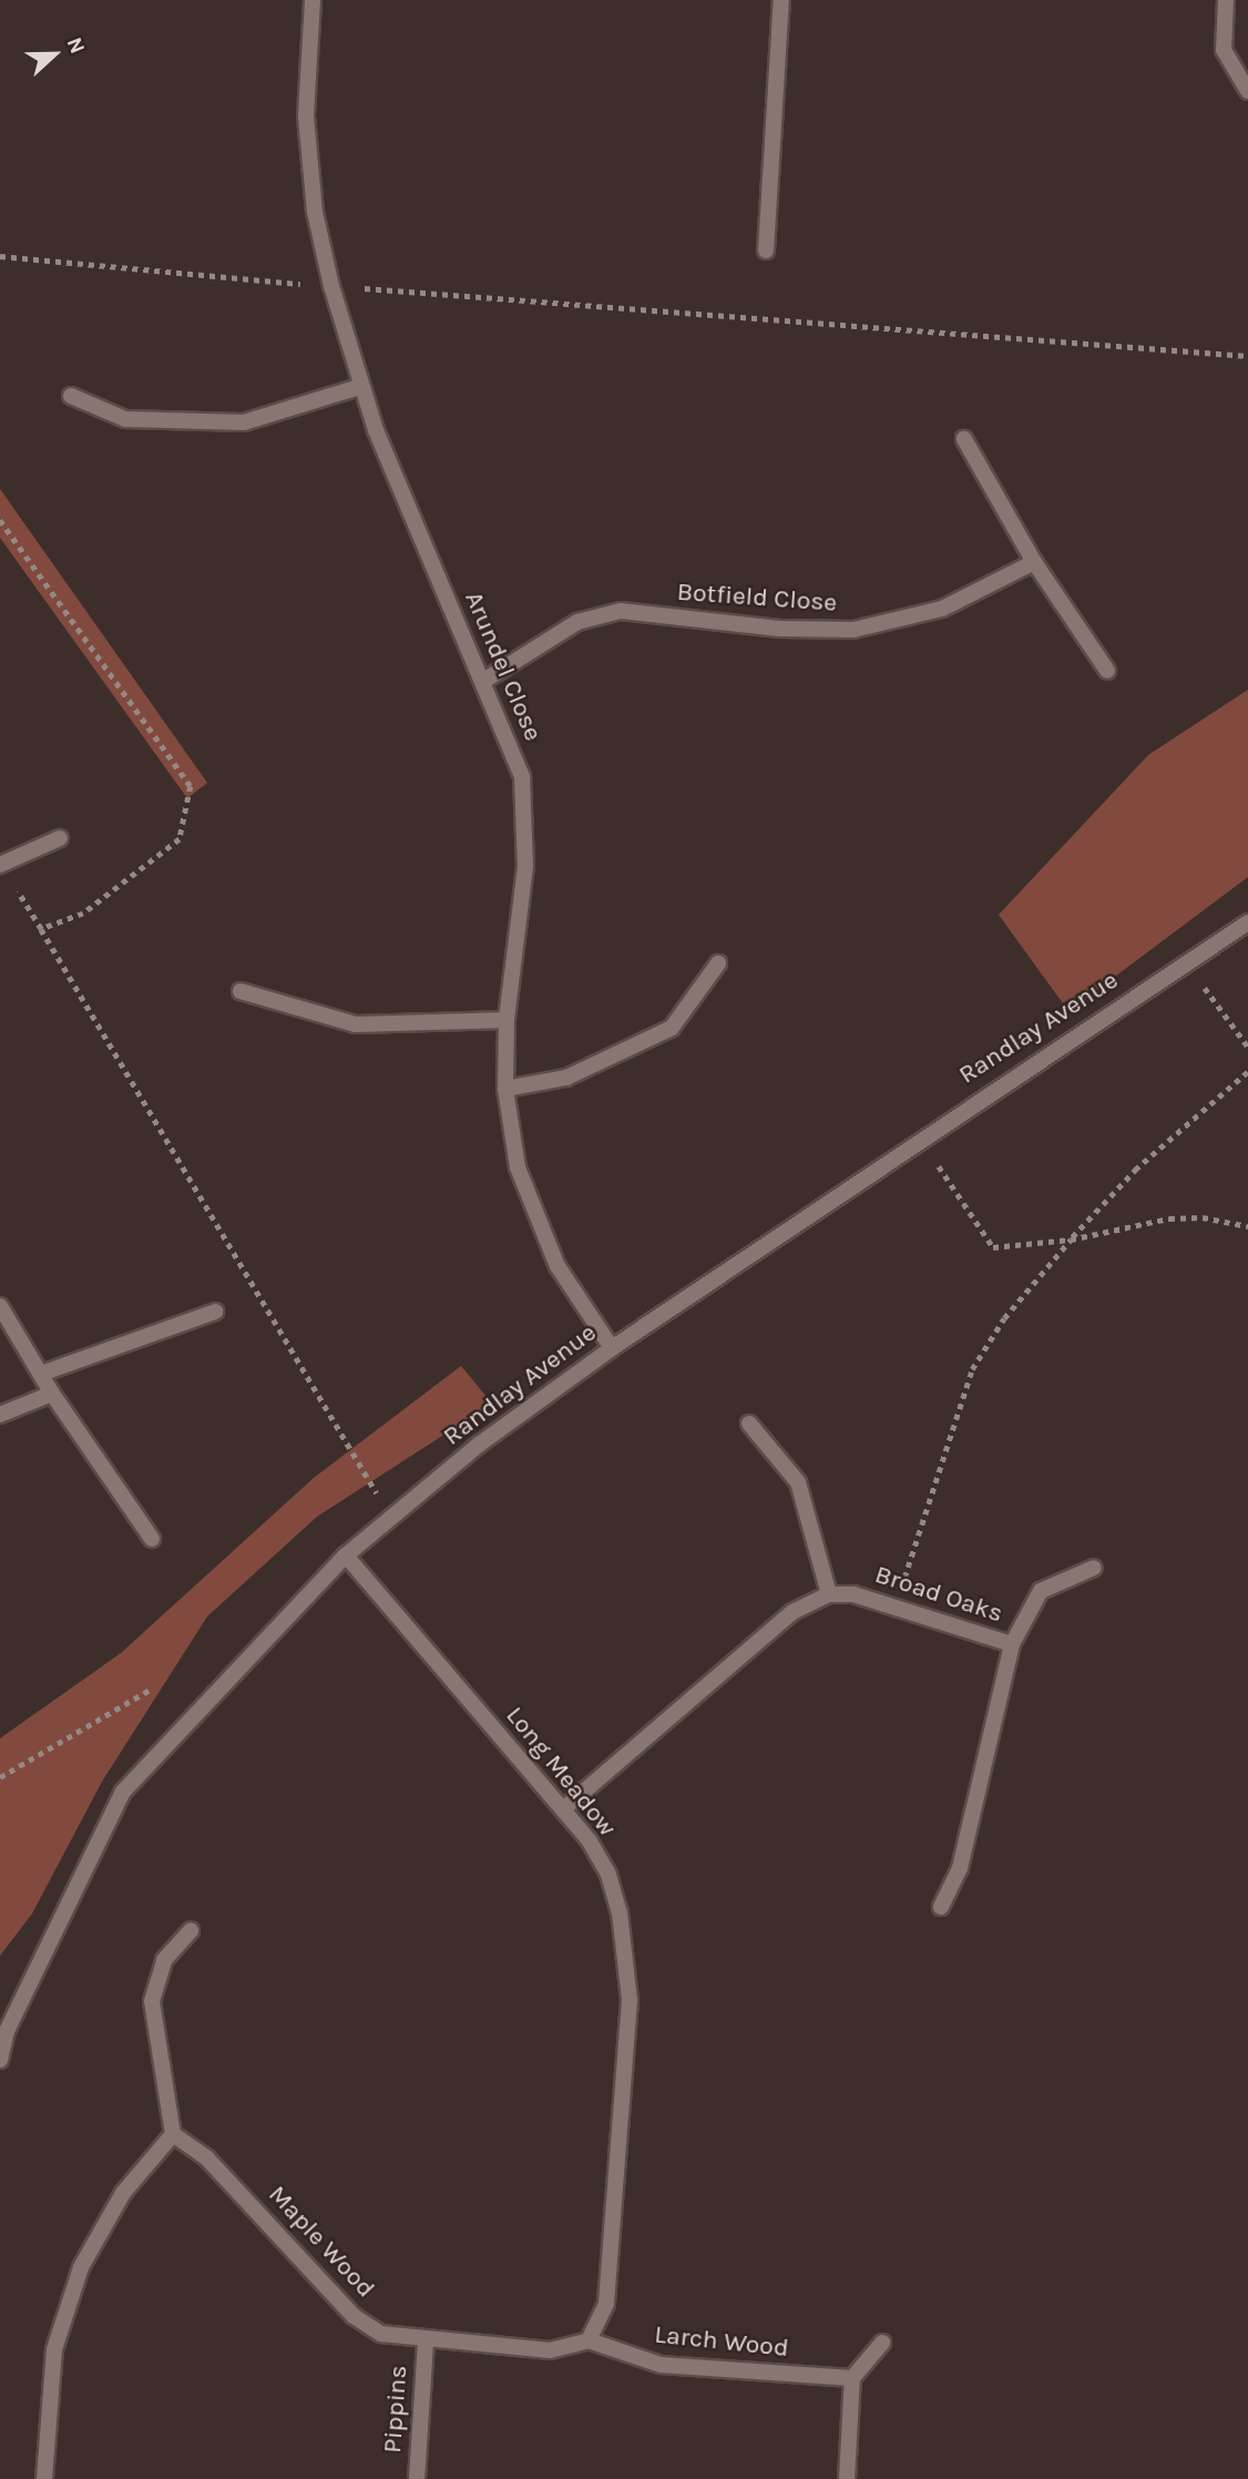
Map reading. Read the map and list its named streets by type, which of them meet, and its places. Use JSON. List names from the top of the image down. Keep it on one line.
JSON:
{"streets":{"street":["Botfield Close","Arundel Close","Randlay Avenue","Broad Oaks","Long Meadow","Maple Wood","Larch Wood","Pippins"]},"crossings":[["Botfield Close","Arundel Close"],["Arundel Close","Randlay Avenue"],["Randlay Avenue","Long Meadow"],["Long Meadow","Maple Wood"],["Long Meadow","Larch Wood"],["Maple Wood","Larch Wood"],["Maple Wood","Pippins"]],"north":"right"}
